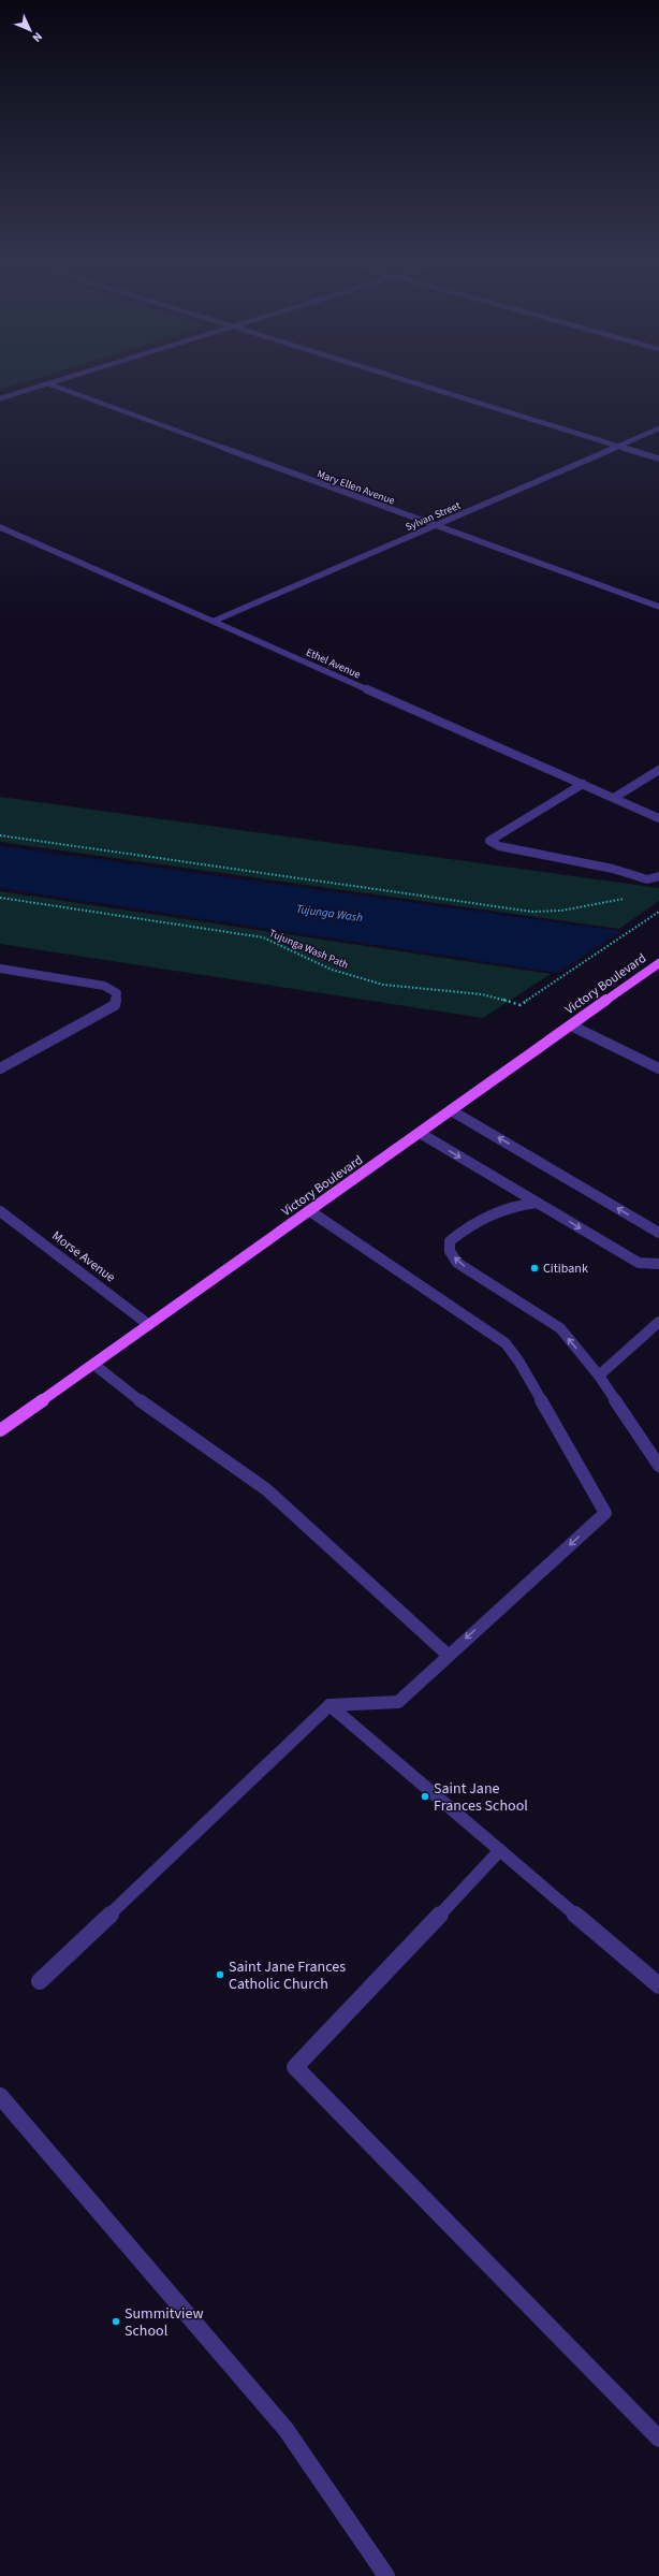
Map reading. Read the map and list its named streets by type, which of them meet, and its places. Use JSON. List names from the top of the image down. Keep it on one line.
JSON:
{"streets":{"main road":["Victory Boulevard"],"street":["Mary Ellen Avenue","Sylvan Street","Ethel Avenue","Morse Avenue"],"path":["Tujunga Wash Path"]},"crossings":[["Mary Ellen Avenue","Sylvan Street"],["Sylvan Street","Ethel Avenue"],["Victory Boulevard","Morse Avenue"]],"water":["Tujunga Wash"],"places":["Citibank","Saint Jane Frances School","Saint Jane Frances Catholic Church","Summitview School"],"north":"bottom right"}
